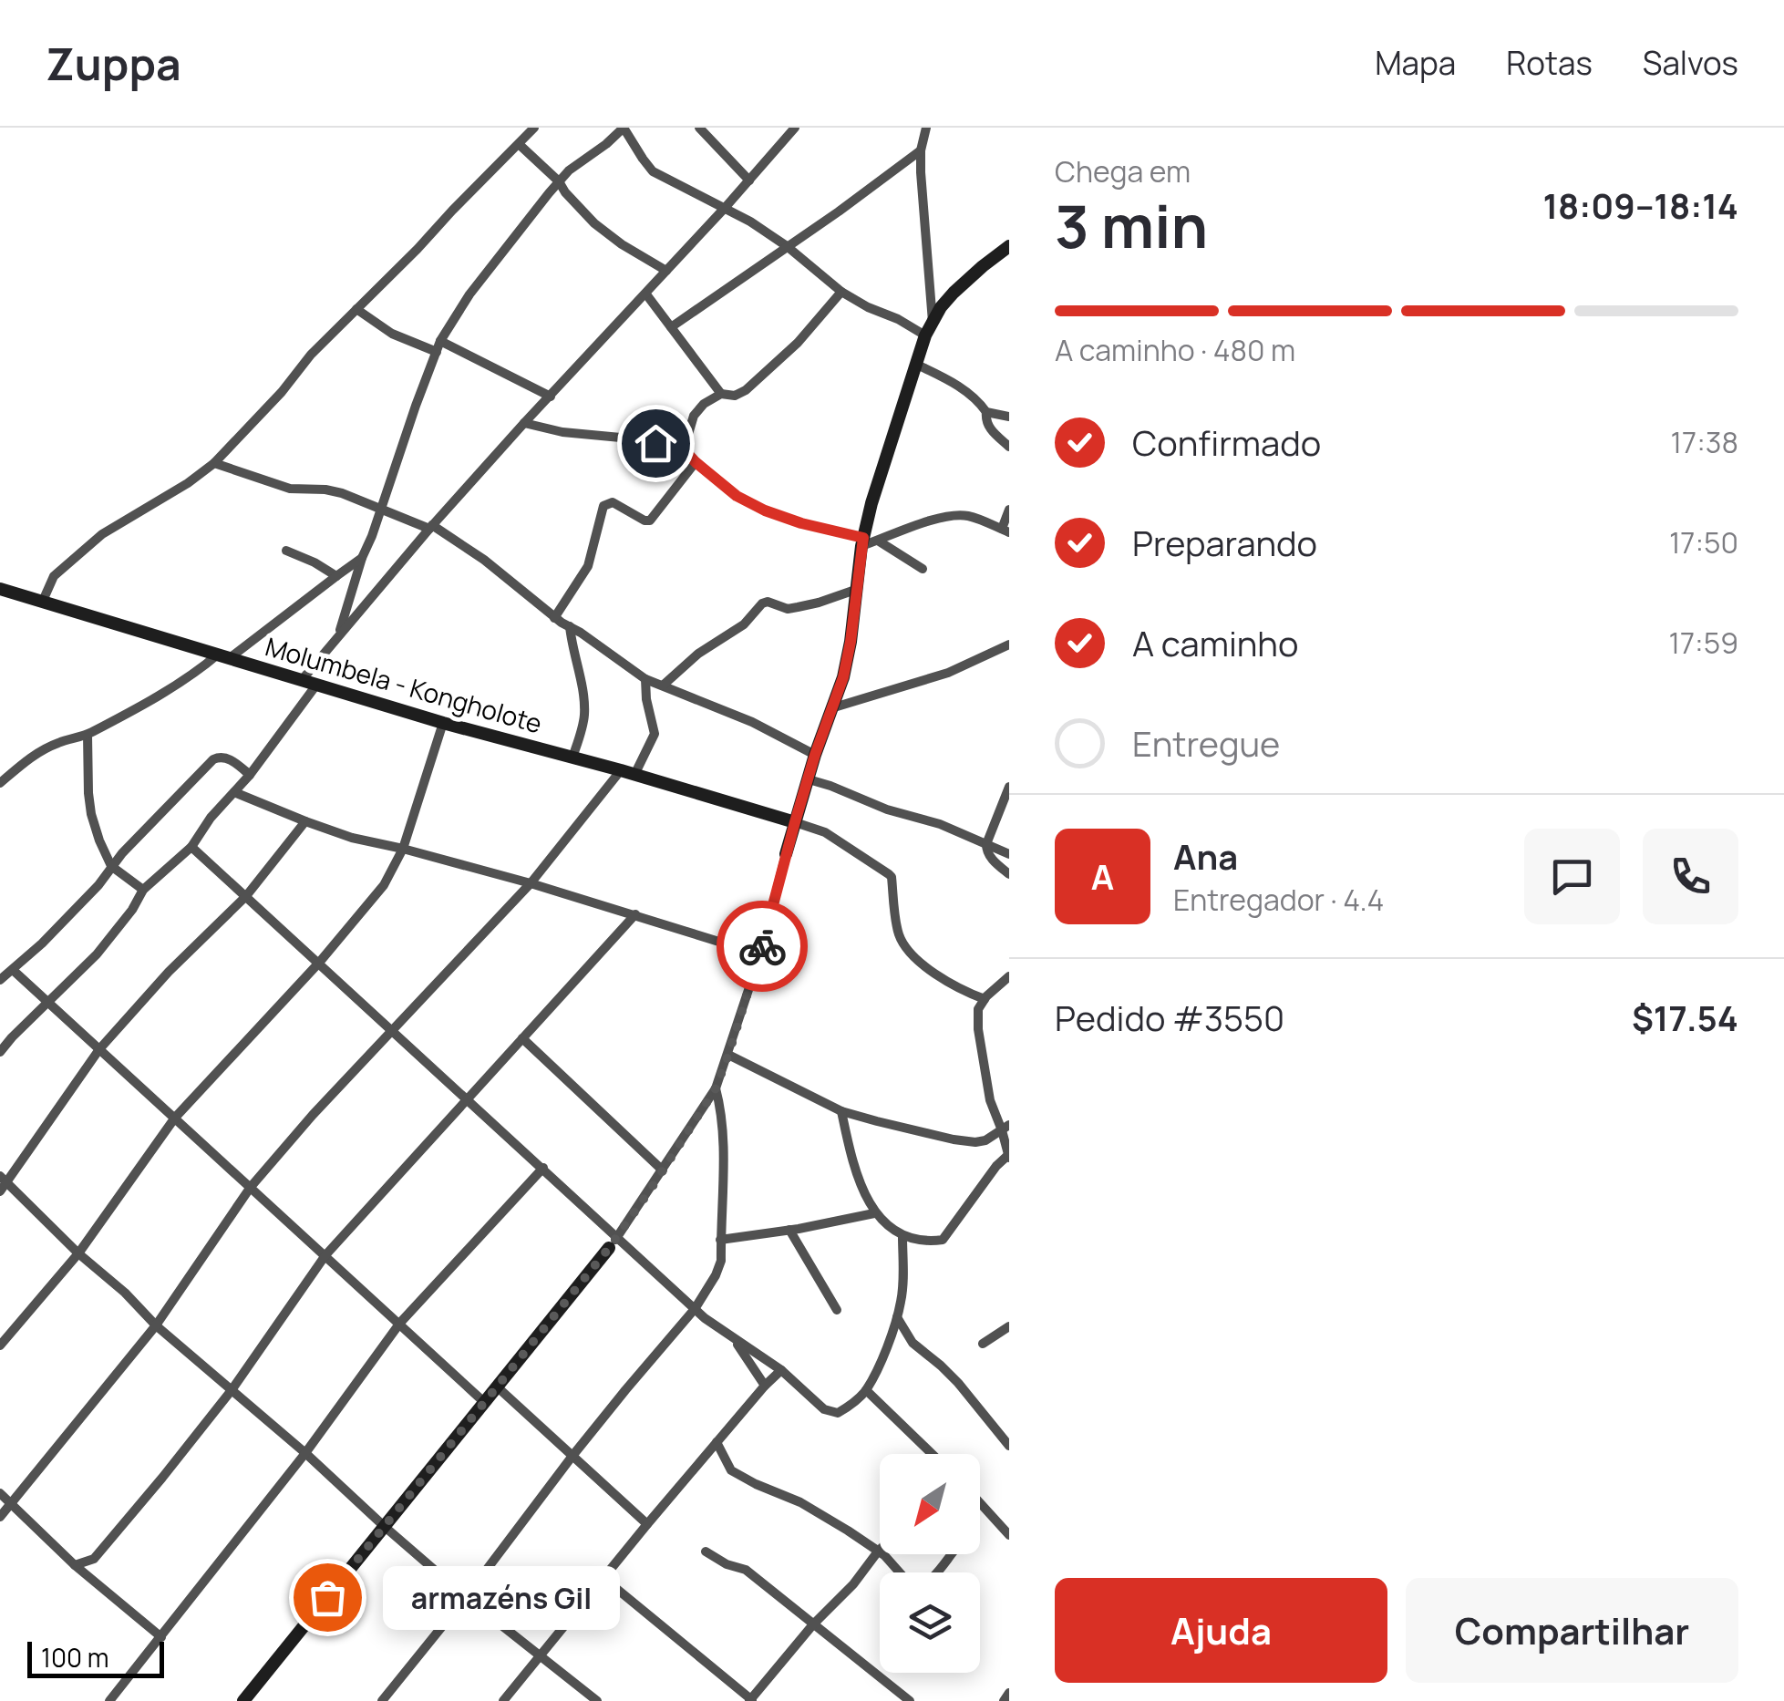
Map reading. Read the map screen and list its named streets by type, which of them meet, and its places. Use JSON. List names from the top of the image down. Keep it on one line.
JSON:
{"streets":{"street":["Molumbela - Kongholote"]},"places":["armazéns Gil"],"scale_bar":"100 m","north":"bottom left","page":{"header":"Zuppa","nav":["Mapa","Rotas","Salvos"],"heading":["3 min","Chega em","18:09–18:14"],"panel":["Ana","Entregador · 4.4","Pedido #3550","$17.54"],"bar":"A caminho · 480 m","list":[["Confirmado","17:38"],["Preparando","17:50"],["A caminho","17:59"],"Entregue"],"round":"A","buttons":["Ajuda","Compartilhar"],"bubble":"armazéns Gil","scale":"100 m"}}
